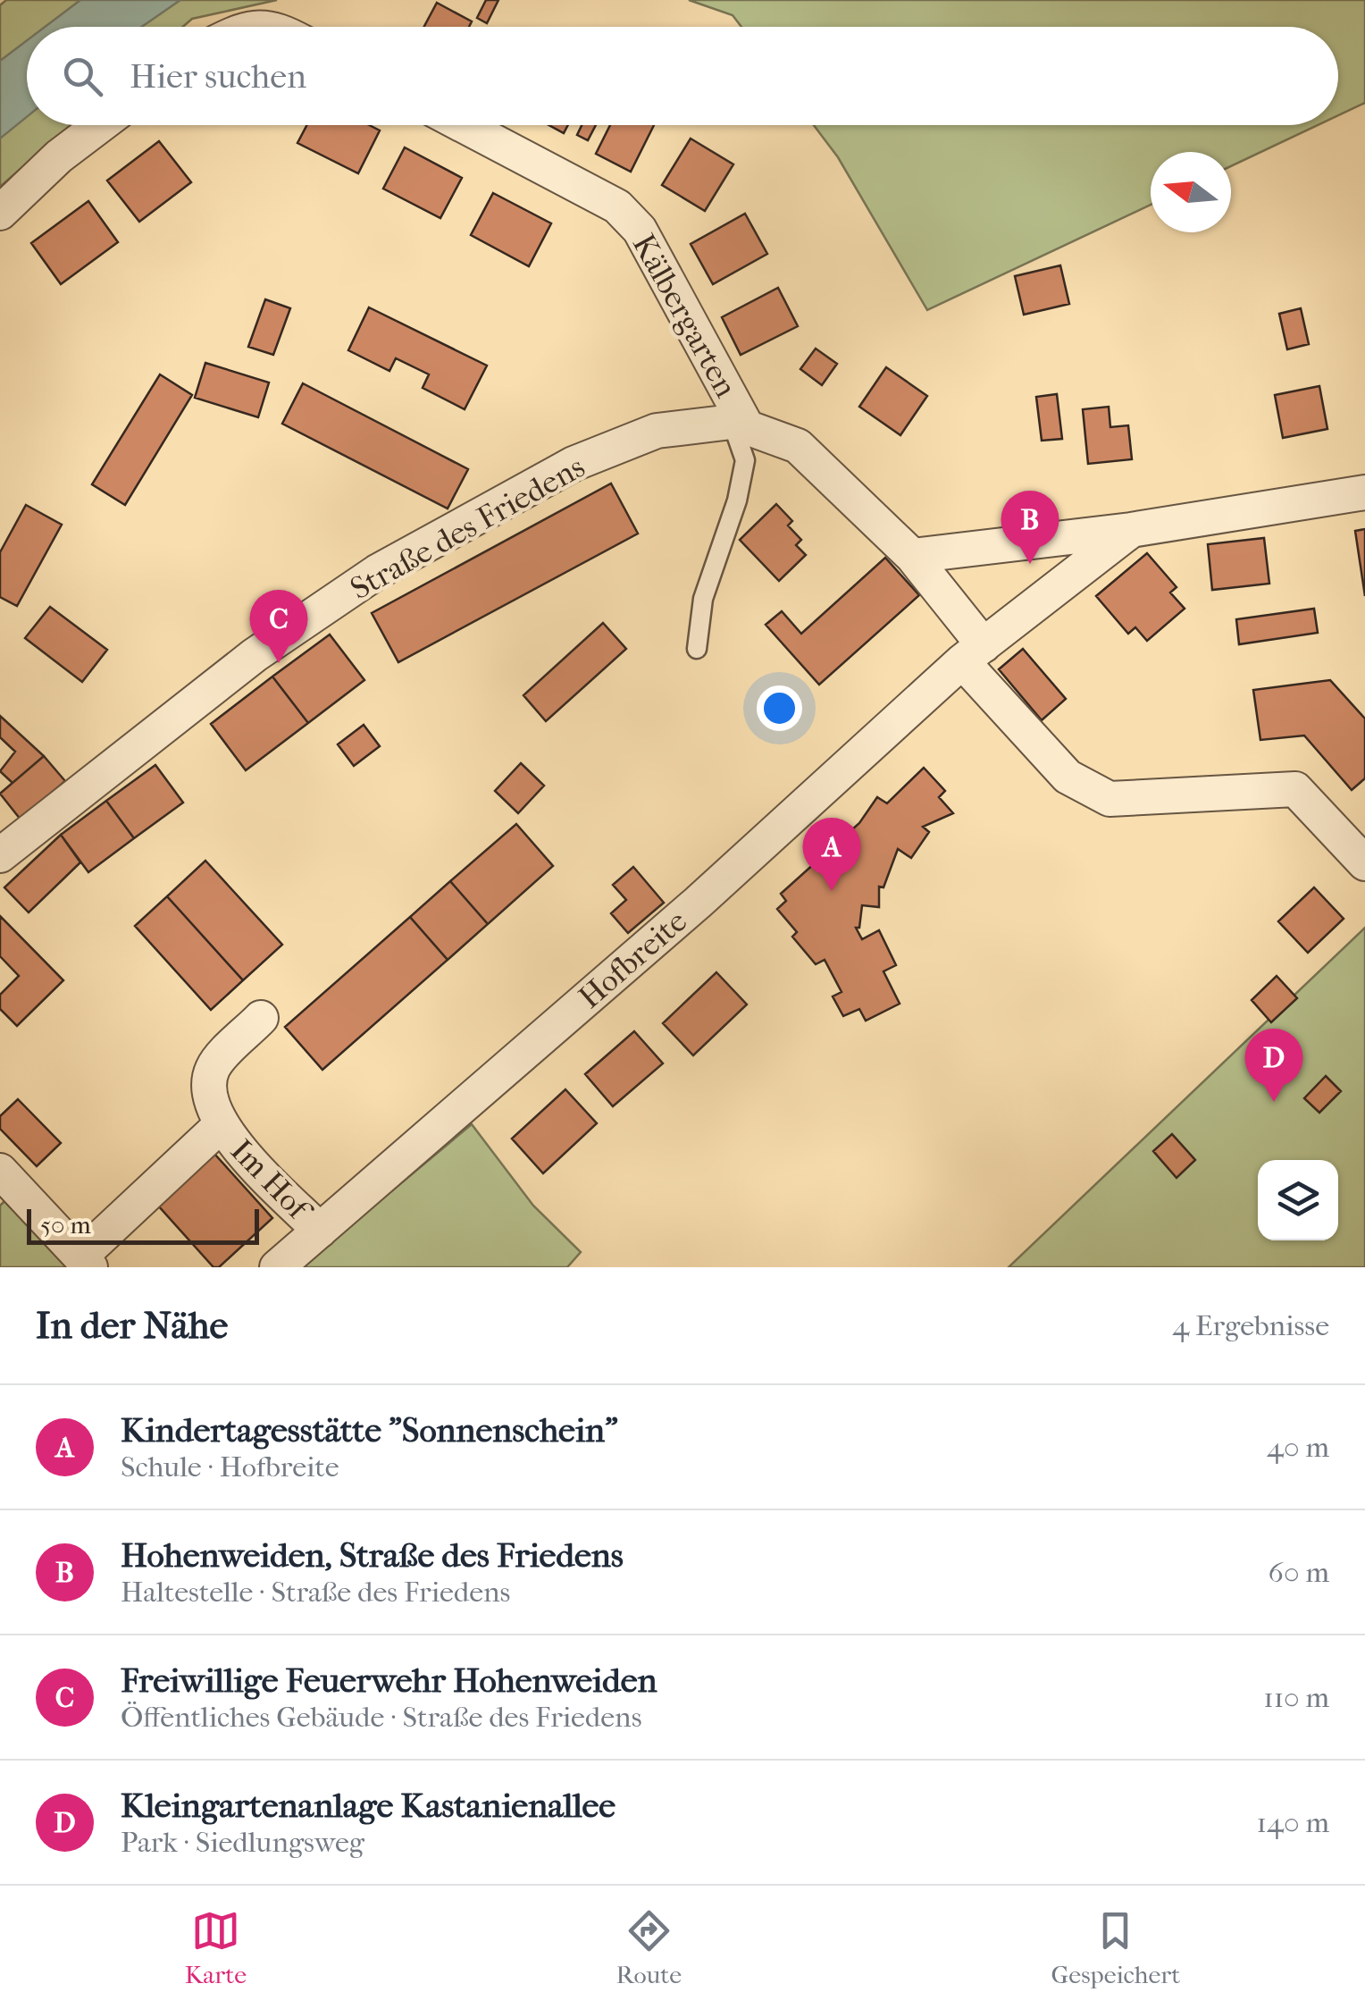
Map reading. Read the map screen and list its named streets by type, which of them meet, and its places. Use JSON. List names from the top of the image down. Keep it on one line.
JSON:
{"streets":{"street":["Kälbergarten","Straße des Friedens","Hofbreite","Im Hof"]},"crossings":[["Kälbergarten","Straße des Friedens"],["Straße des Friedens","Hofbreite"],["Hofbreite","Im Hof"]],"scale_bar":"50 m","north":"left","page":{"search":"Hier suchen","pins":["B","C","A","D"],"scale":"50 m","heading":["In der Nähe","4 Ergebnisse"],"list":[{"mark":"A","name":"Kindertagesstätte \"Sonnenschein\"","note":"Schule · Hofbreite","value":"40 m"},{"mark":"B","name":"Hohenweiden, Straße des Friedens","note":"Haltestelle · Straße des Friedens","value":"60 m"},{"mark":"C","name":"Freiwillige Feuerwehr Hohenweiden","note":"Öffentliches Gebäude · Straße des Friedens","value":"110 m"},{"mark":"D","name":"Kleingartenanlage Kastanienallee","note":"Park · Siedlungsweg","value":"140 m"}],"nav":["Karte","Route","Gespeichert"]}}
